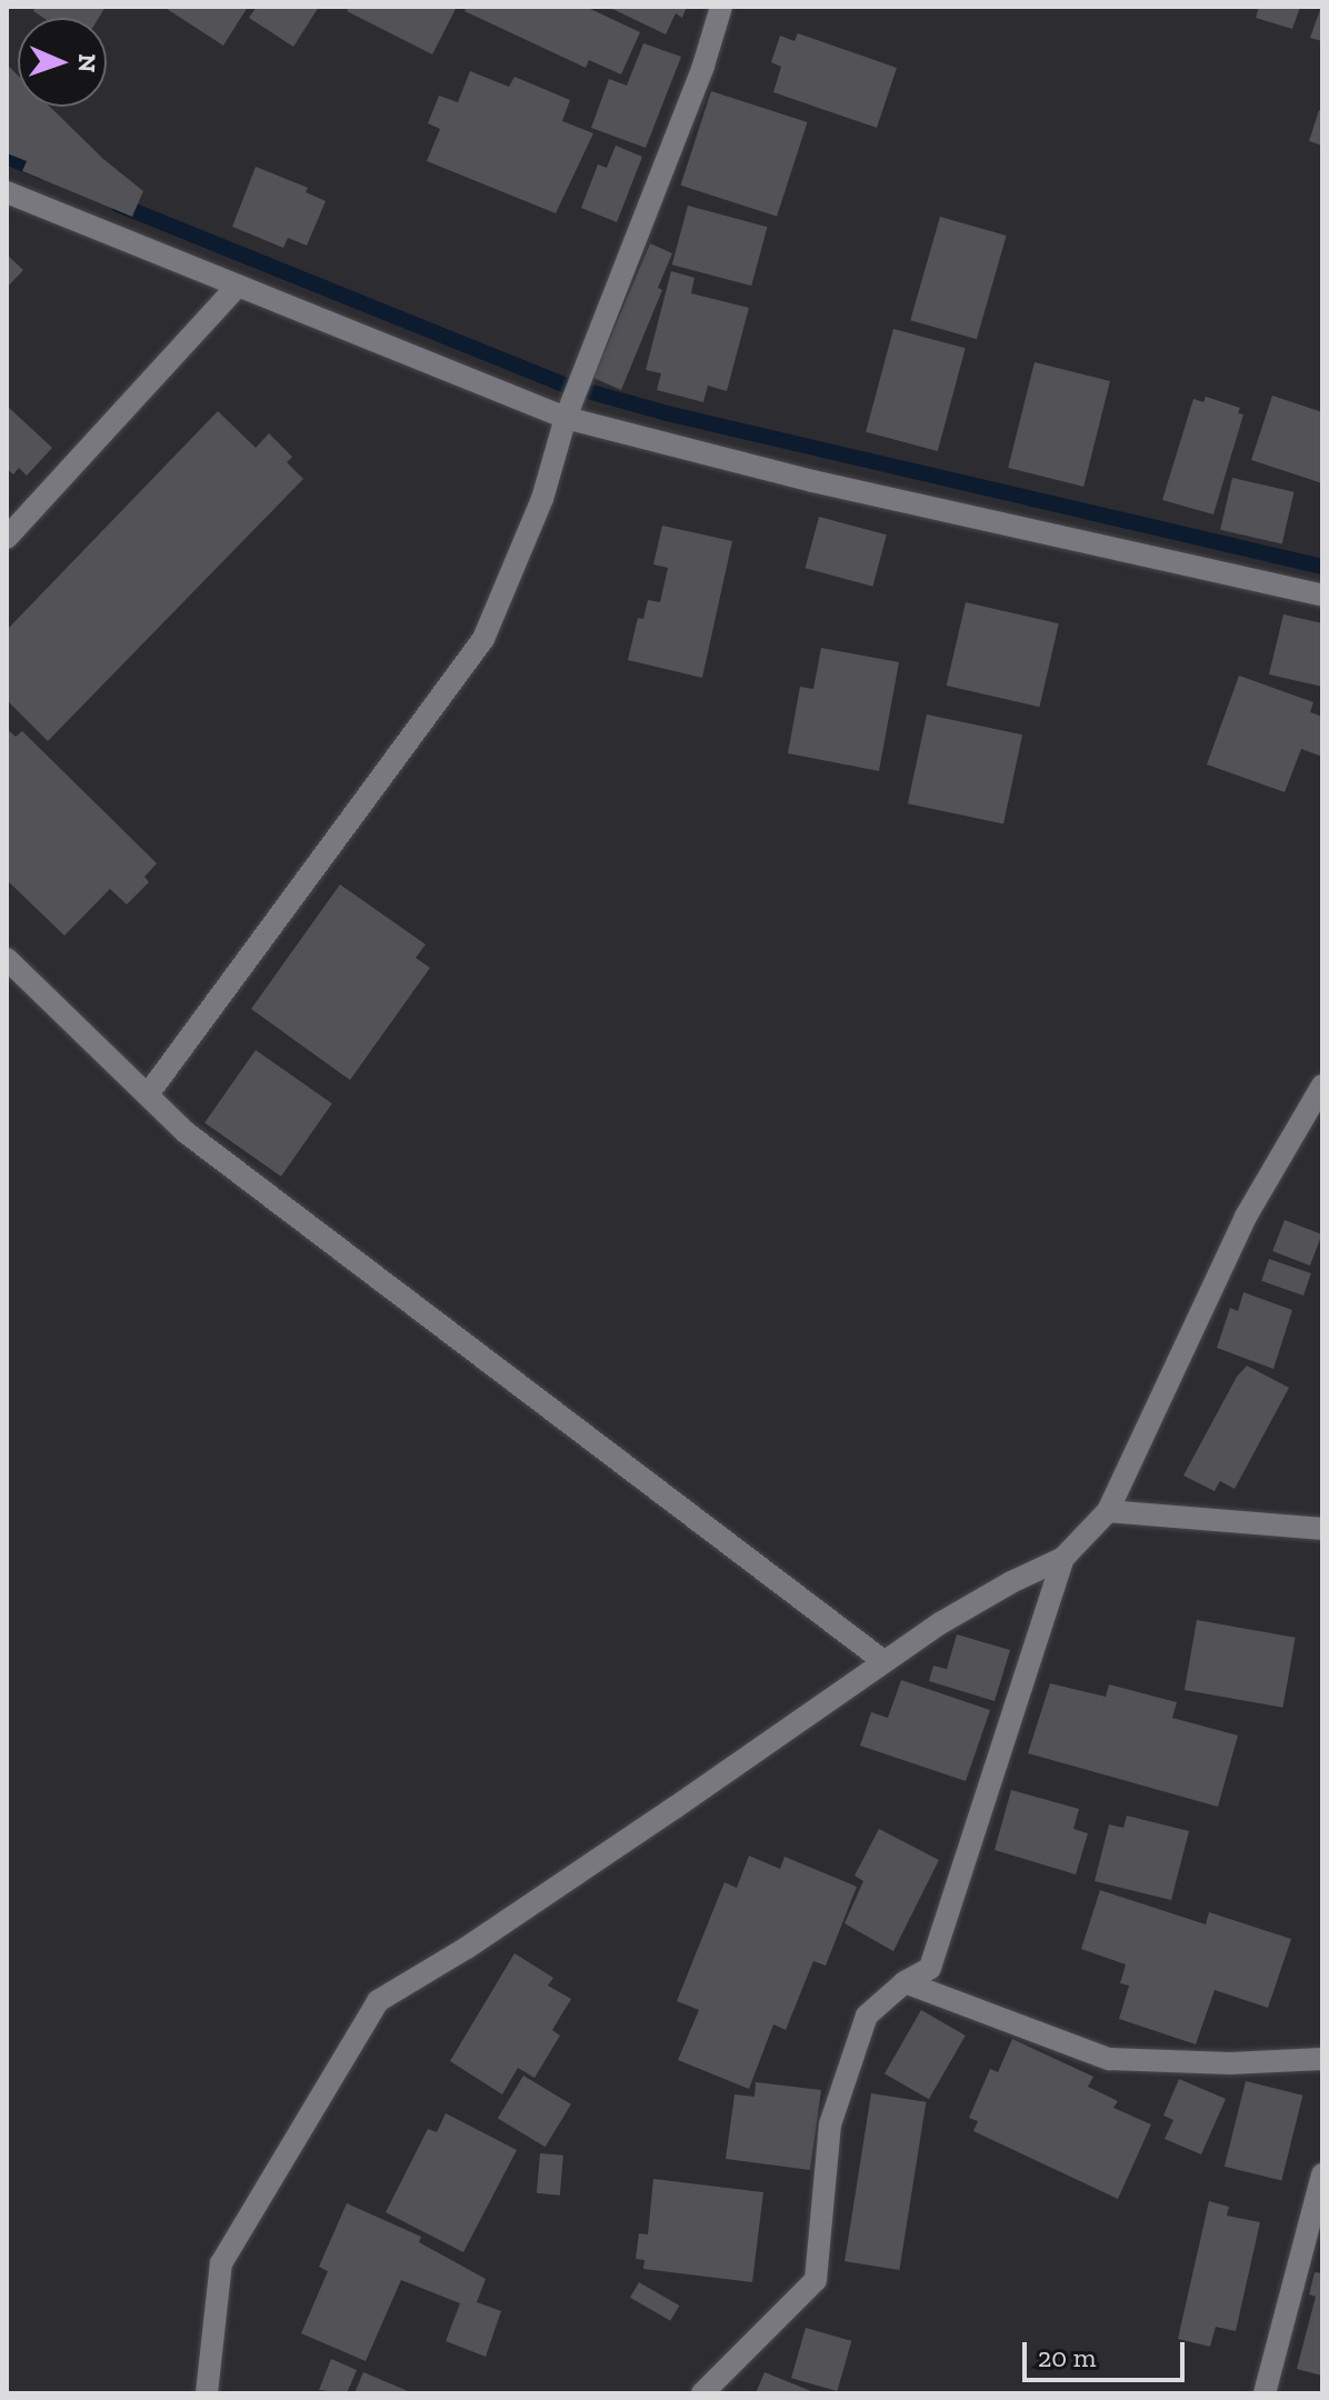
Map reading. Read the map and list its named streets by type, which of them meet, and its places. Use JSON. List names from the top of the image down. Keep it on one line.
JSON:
{"scale_bar":"20 m","north":"right"}
